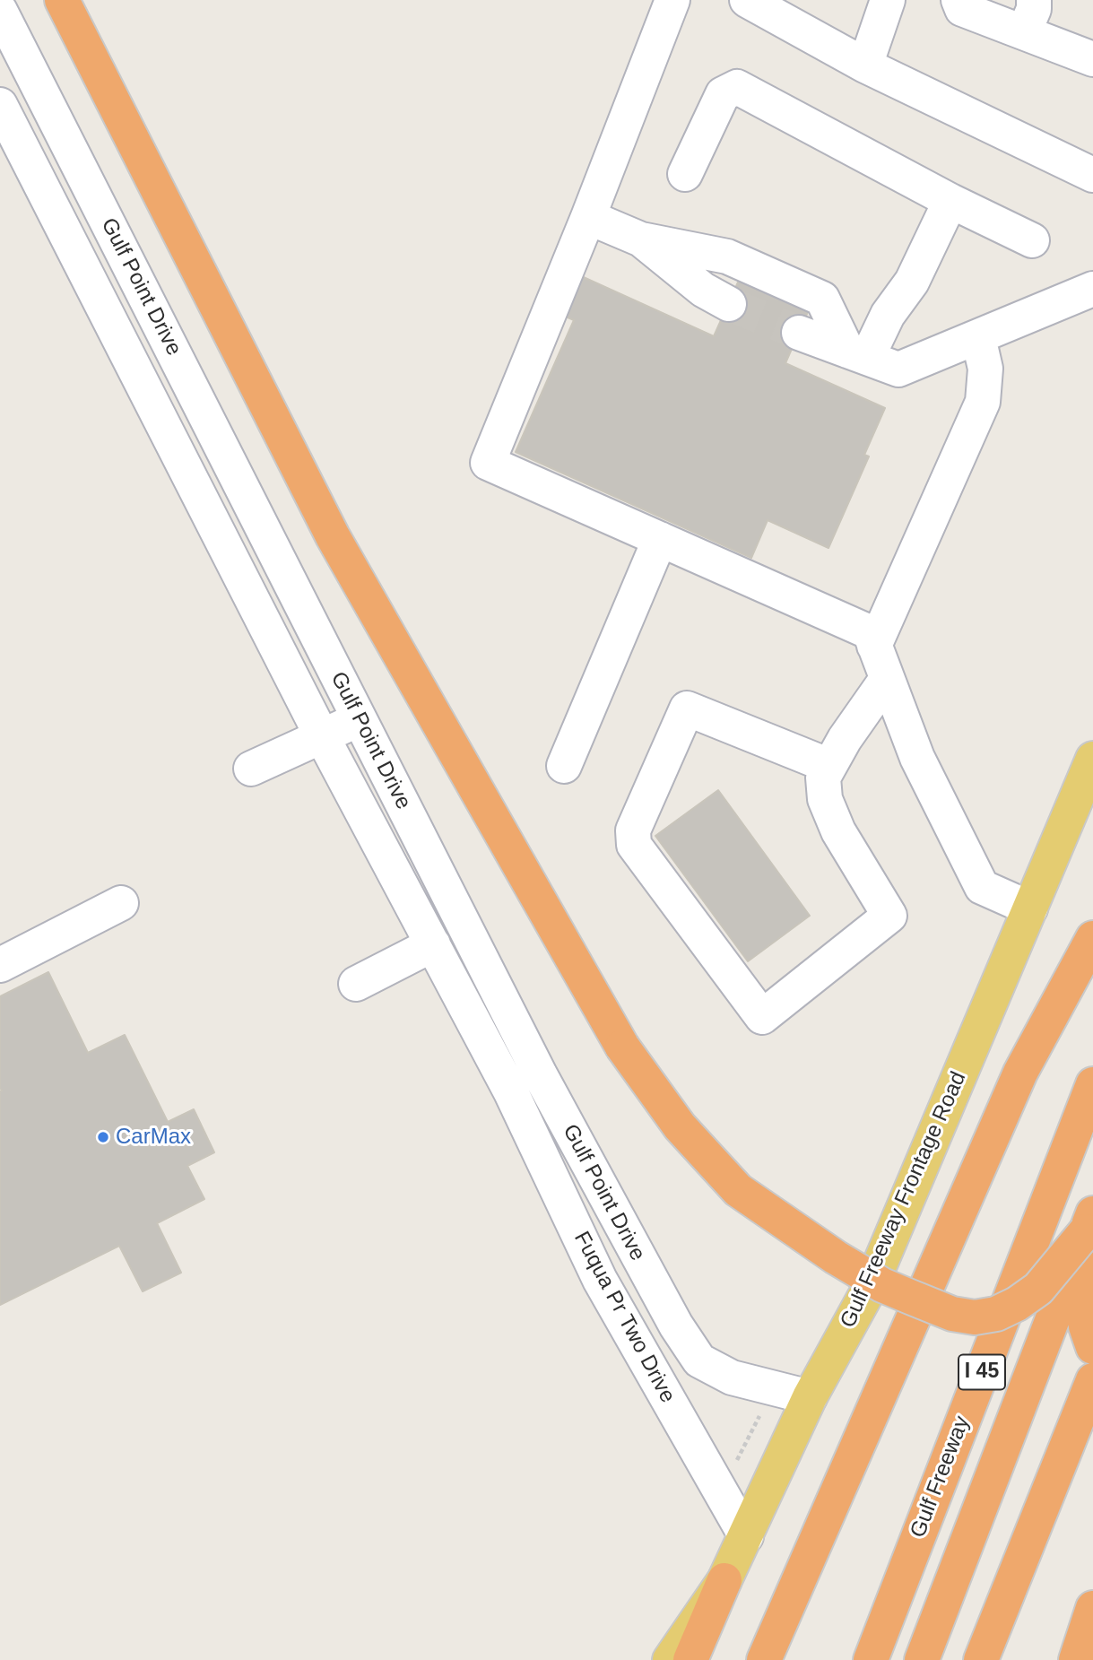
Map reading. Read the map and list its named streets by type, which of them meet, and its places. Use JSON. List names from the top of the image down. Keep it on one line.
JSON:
{"streets":{"highway":["I 45","Gulf Freeway"],"main road":["Gulf Freeway Frontage Road"],"street":["Gulf Point Drive","Fuqua Pr Two Drive"]},"crossings":[["Gulf Point Drive","Gulf Freeway Frontage Road"],["Gulf Point Drive","Fuqua Pr Two Drive"],["Gulf Freeway Frontage Road","Fuqua Pr Two Drive"]],"places":["CarMax"]}
